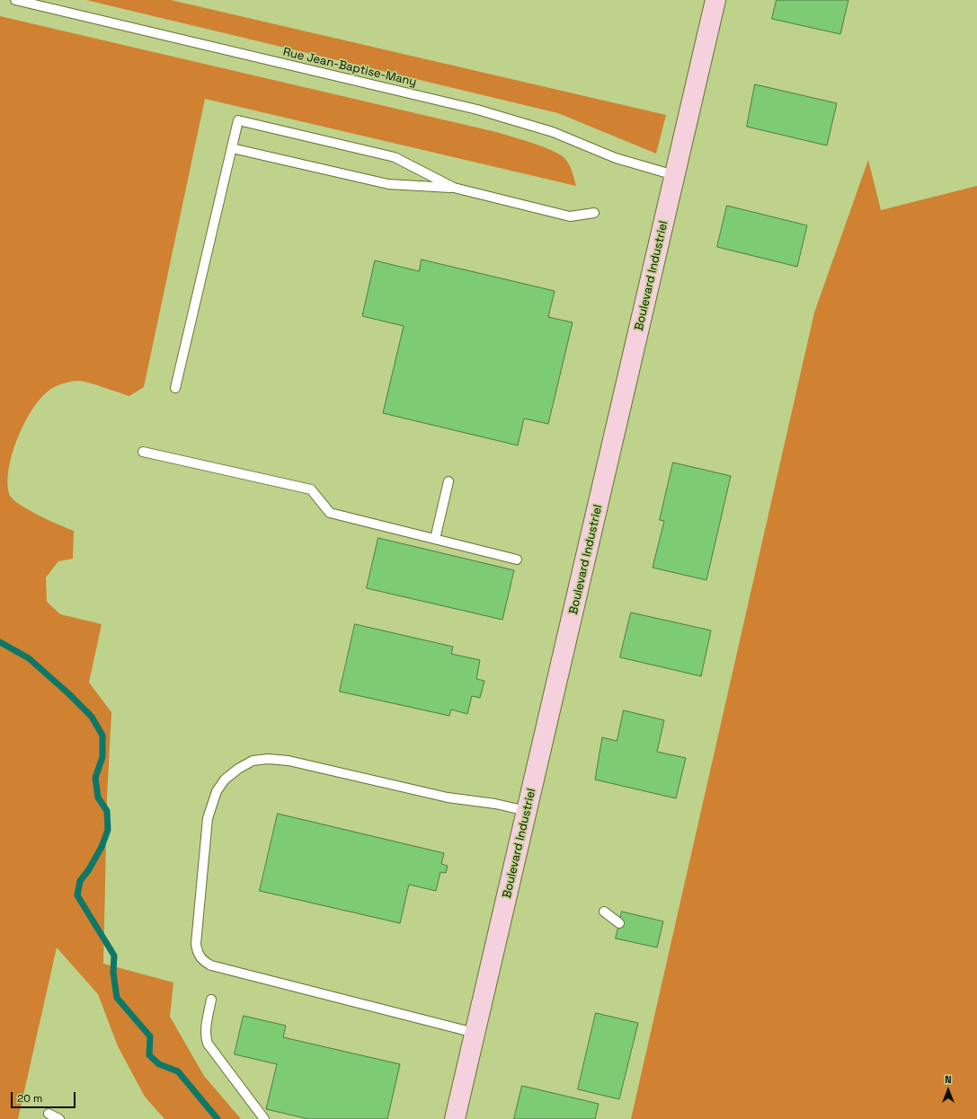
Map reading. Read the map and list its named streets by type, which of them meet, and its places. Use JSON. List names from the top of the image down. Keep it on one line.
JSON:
{"streets":{"street":["Boulevard Industriel"],"lane":["Rue Jean-Baptise-Many"]},"crossings":[["Rue Jean-Baptise-Many","Boulevard Industriel"]],"scale_bar":"20 m","north":"top"}
